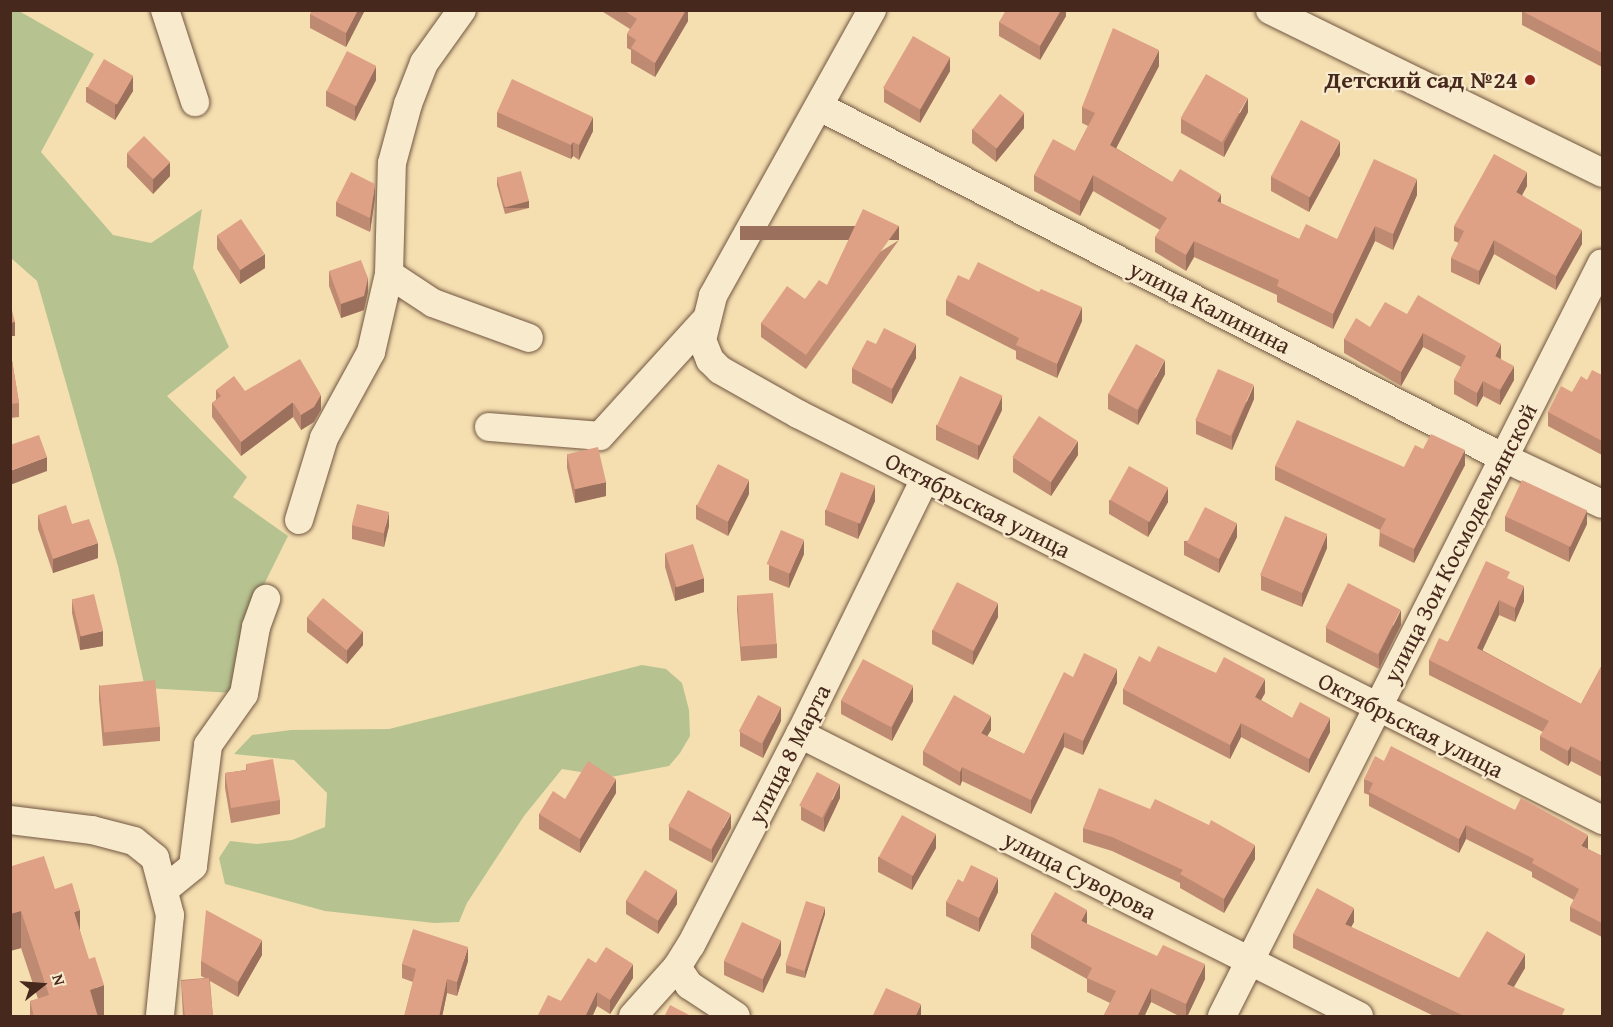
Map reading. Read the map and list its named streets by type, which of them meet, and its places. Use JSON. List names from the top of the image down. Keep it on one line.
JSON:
{"streets":{"street":["улица Калинина","Октябрьская улица","улица Зои Космодемьянской","улица 8 Марта","улица Суворова"]},"crossings":[["улица Калинина","Октябрьская улица"],["улица Калинина","улица Зои Космодемьянской"],["Октябрьская улица","улица Зои Космодемьянской"],["Октябрьская улица","улица 8 Марта"],["улица Зои Космодемьянской","улица Суворова"],["улица 8 Марта","улица Суворова"]],"places":["Детский сад №24"],"north":"right"}
